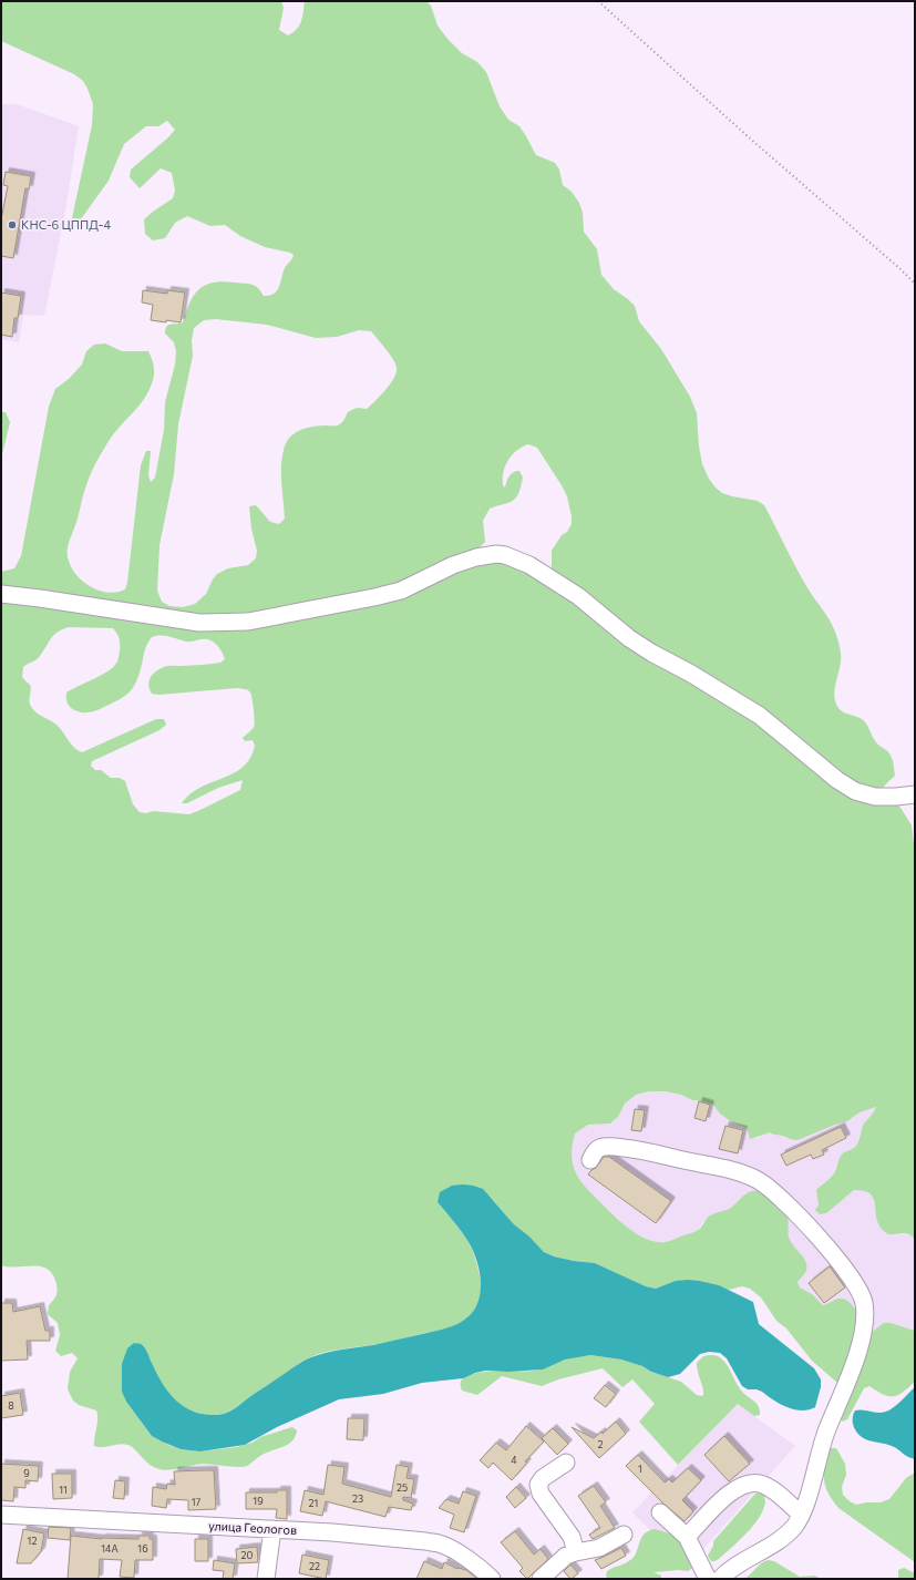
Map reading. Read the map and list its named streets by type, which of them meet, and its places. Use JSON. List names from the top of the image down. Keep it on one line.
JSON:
{"streets":{"street":["улица Геологов"]},"places":["КНС-6 ЦППД-4"],"house_numbers":["8","2","4","1","9","25","11","23","19","17","21","12","14А","16","20","22"]}
